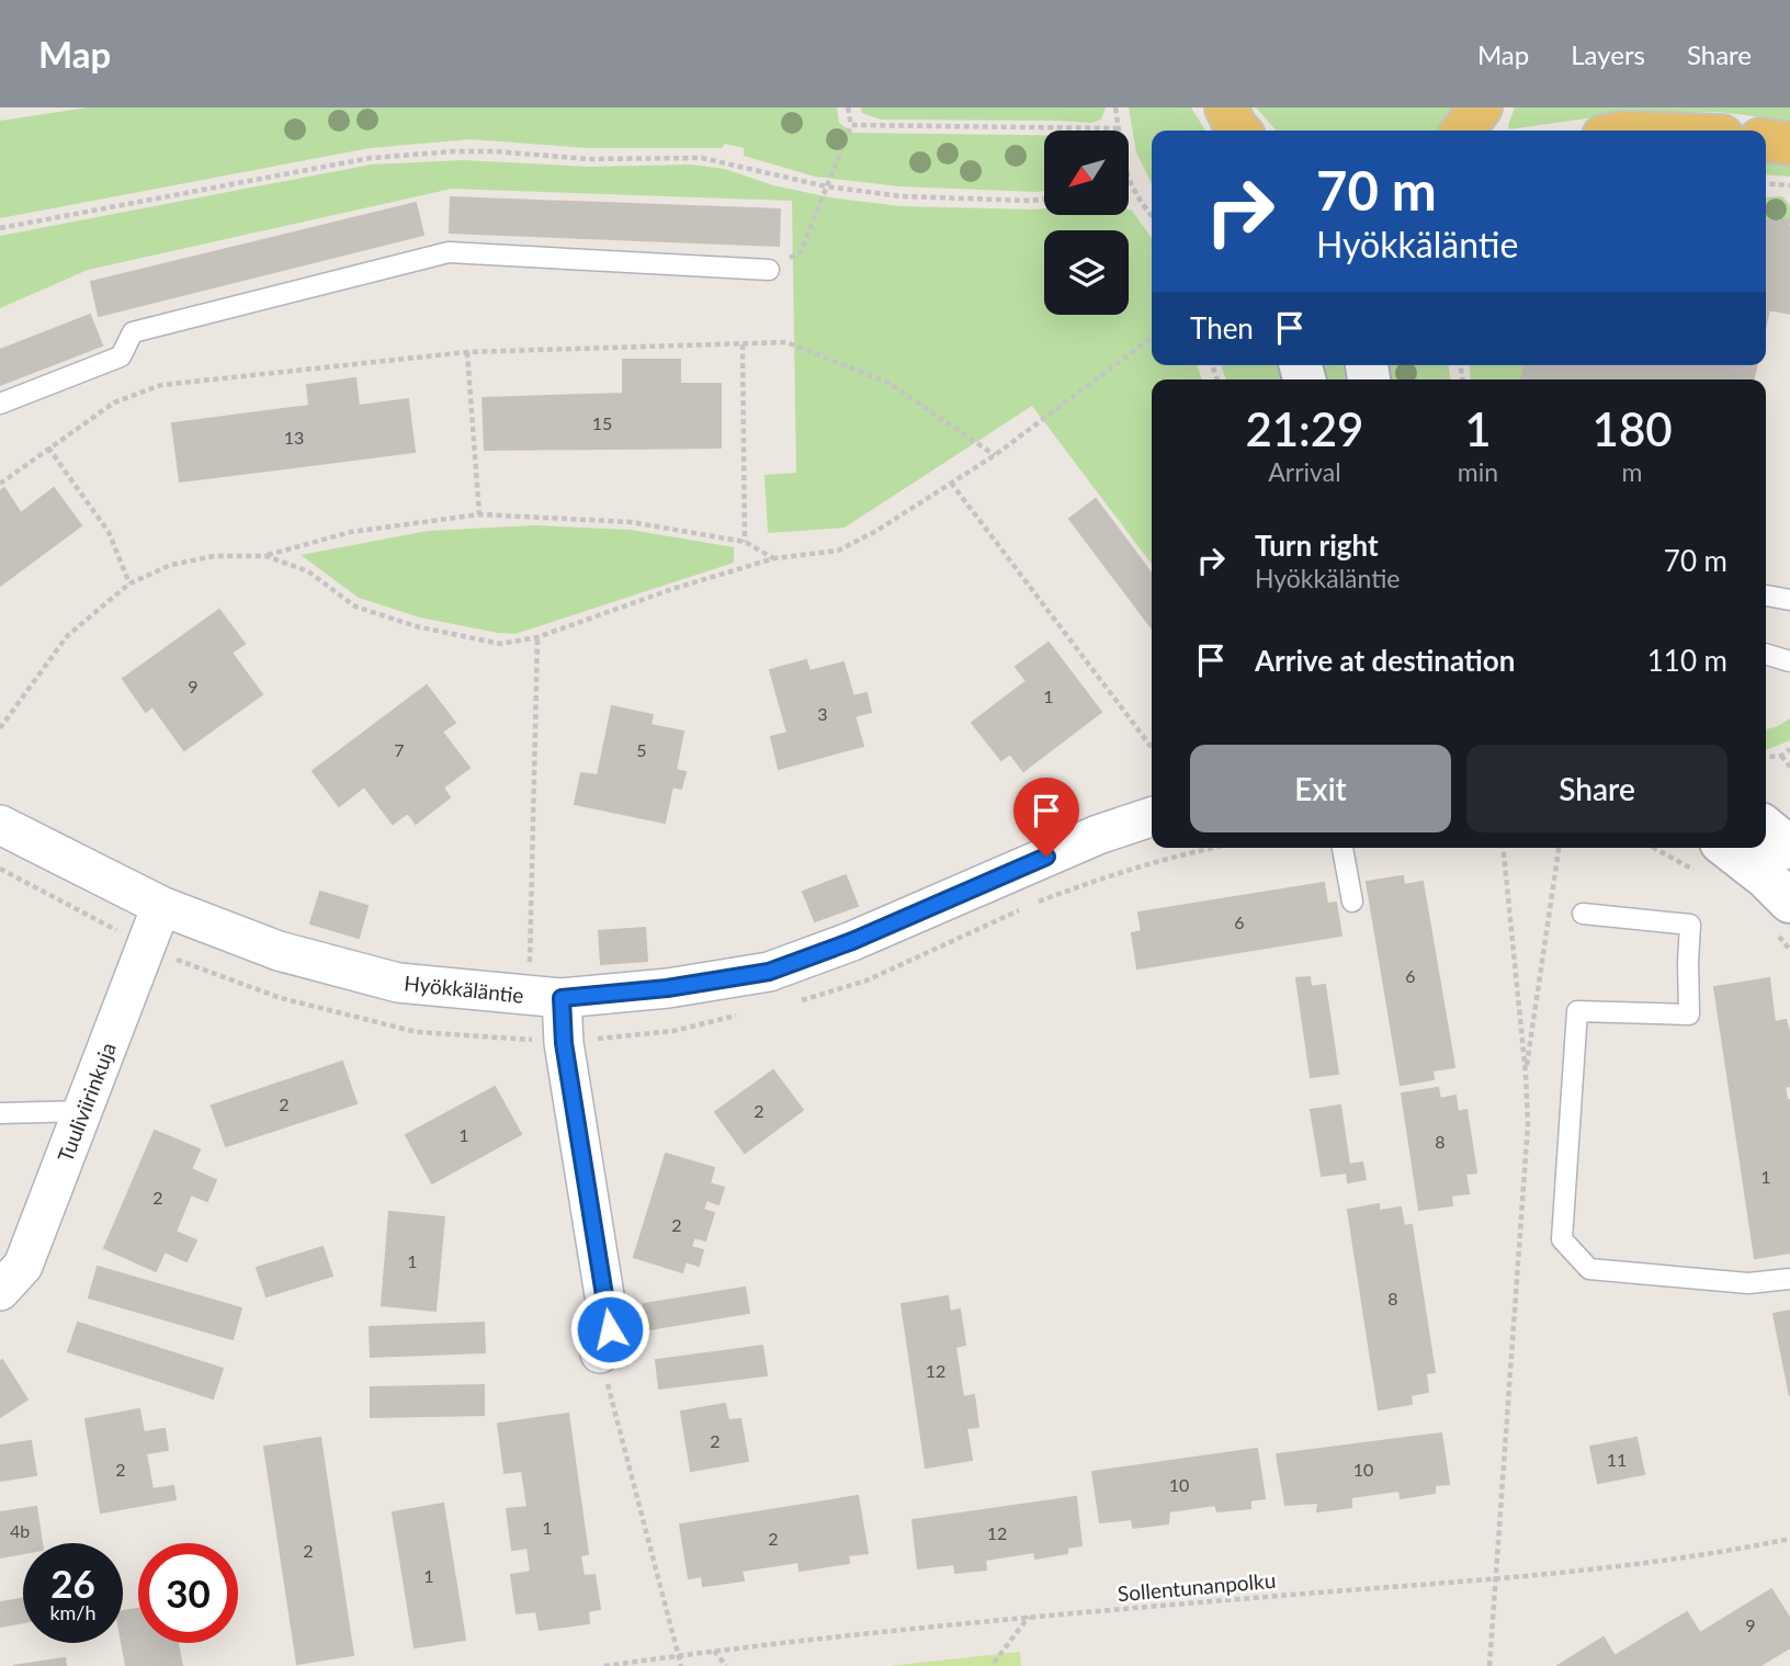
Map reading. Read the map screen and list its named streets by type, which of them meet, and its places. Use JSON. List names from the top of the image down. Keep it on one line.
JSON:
{"streets":{"street":["Hyökkäläntie","Tuuliviirinkuja"],"path":["Sollentunanpolku"]},"crossings":[["Hyökkäläntie","Tuuliviirinkuja"]],"house_numbers":["15","13","9","1","3","7","5","6","6","2","2","1","8","1","2","2","1","8","12","2","11","2","10","10","1","4b","12","2","2","1","9"],"north":"bottom left","page":{"header":"Map","nav":["Map","Layers","Share"],"turn":["70 m","Hyökkäläntie"],"then":"Then","eta":["21:29","Arrival","1","min","180","m"],"list":[{"name":"Turn right","note":"Hyökkäläntie","value":"70 m"},{"name":"Arrive at destination","value":"110 m"}],"buttons":["Exit","Share"],"speed":"26 km/h","limit":"30"}}
